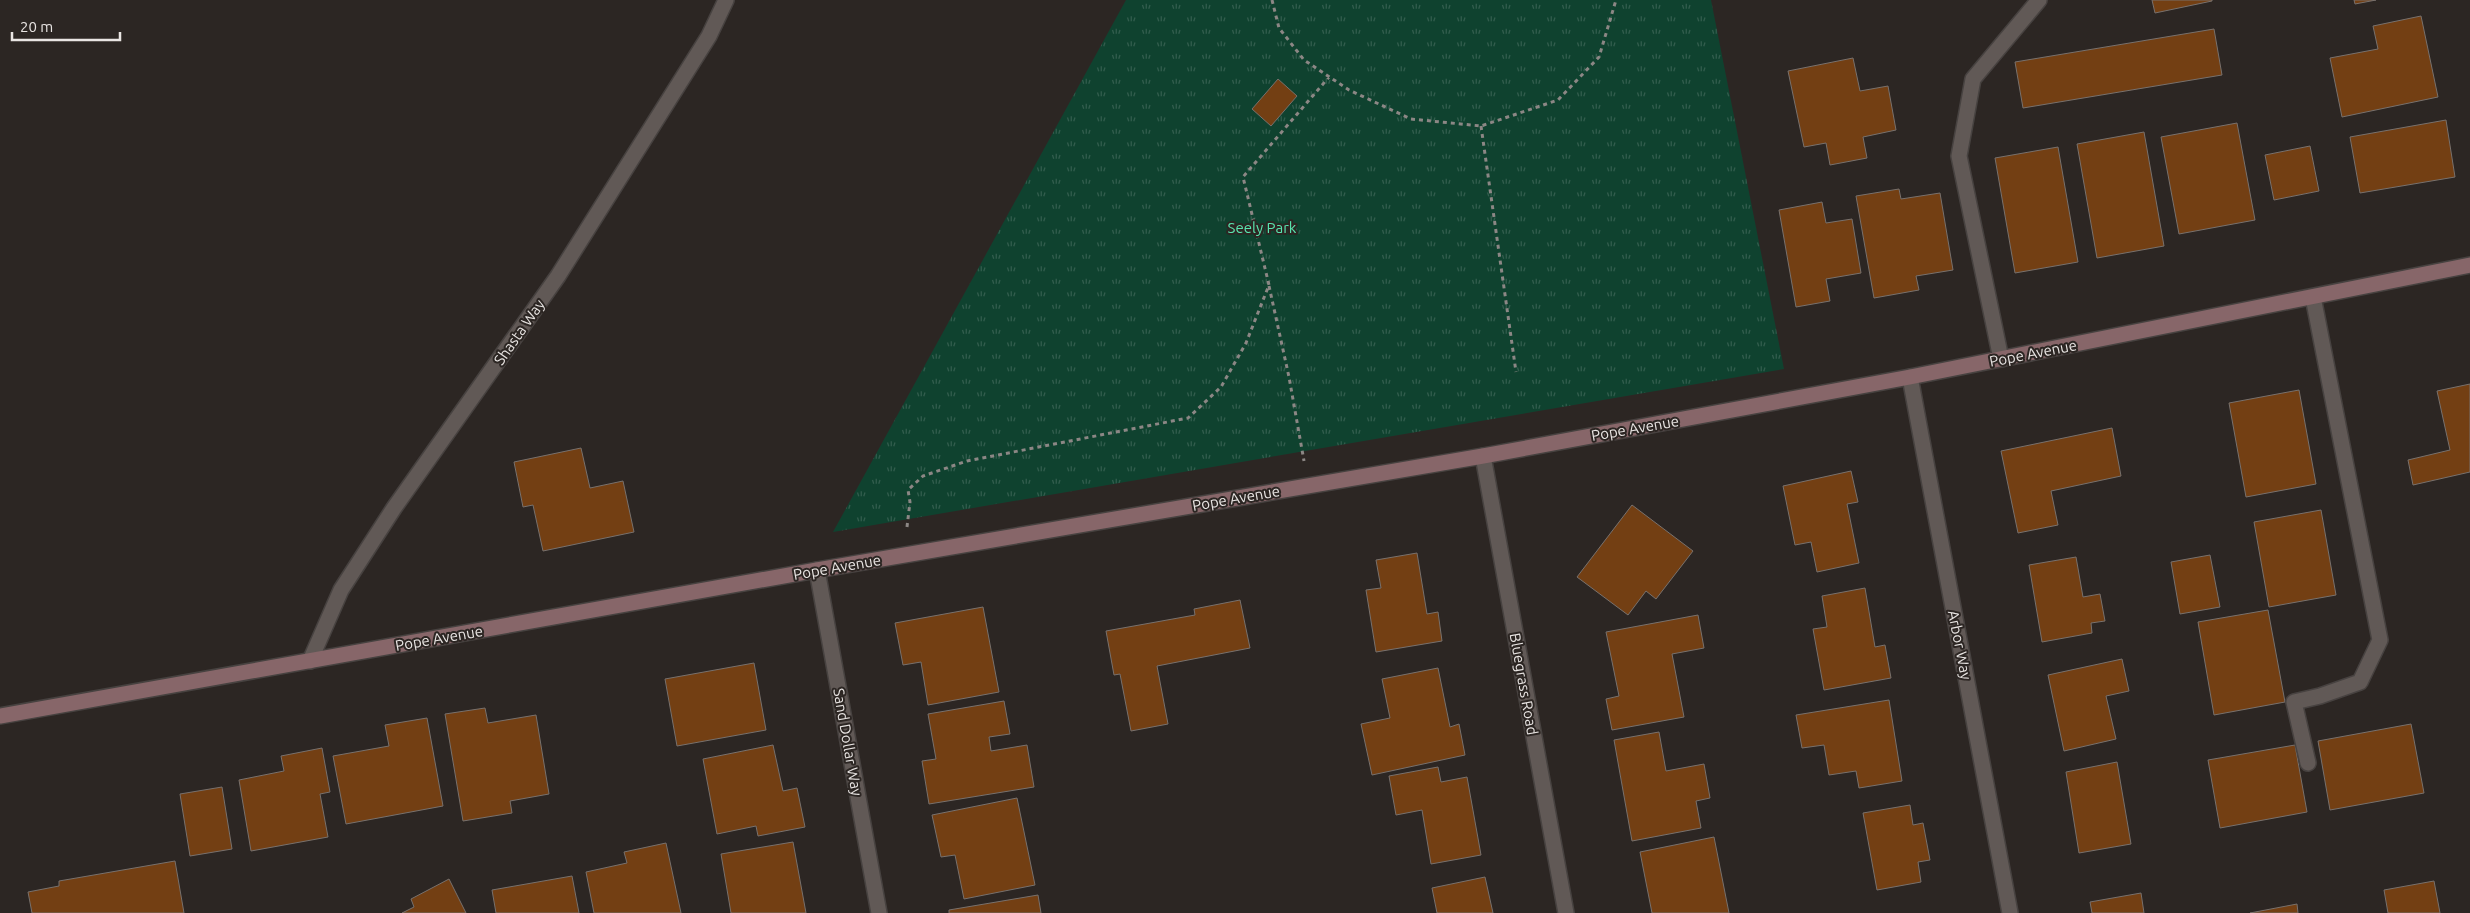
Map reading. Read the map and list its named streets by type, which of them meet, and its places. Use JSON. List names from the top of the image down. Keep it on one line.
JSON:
{"streets":{"street":["Shasta Way","Pope Avenue","Arbor Way","Bluegrass Road","Sand Dollar Way"]},"crossings":[["Shasta Way","Pope Avenue"],["Pope Avenue","Arbor Way"],["Pope Avenue","Bluegrass Road"],["Pope Avenue","Sand Dollar Way"]],"parks":["Seely Park"],"scale_bar":"20 m"}
